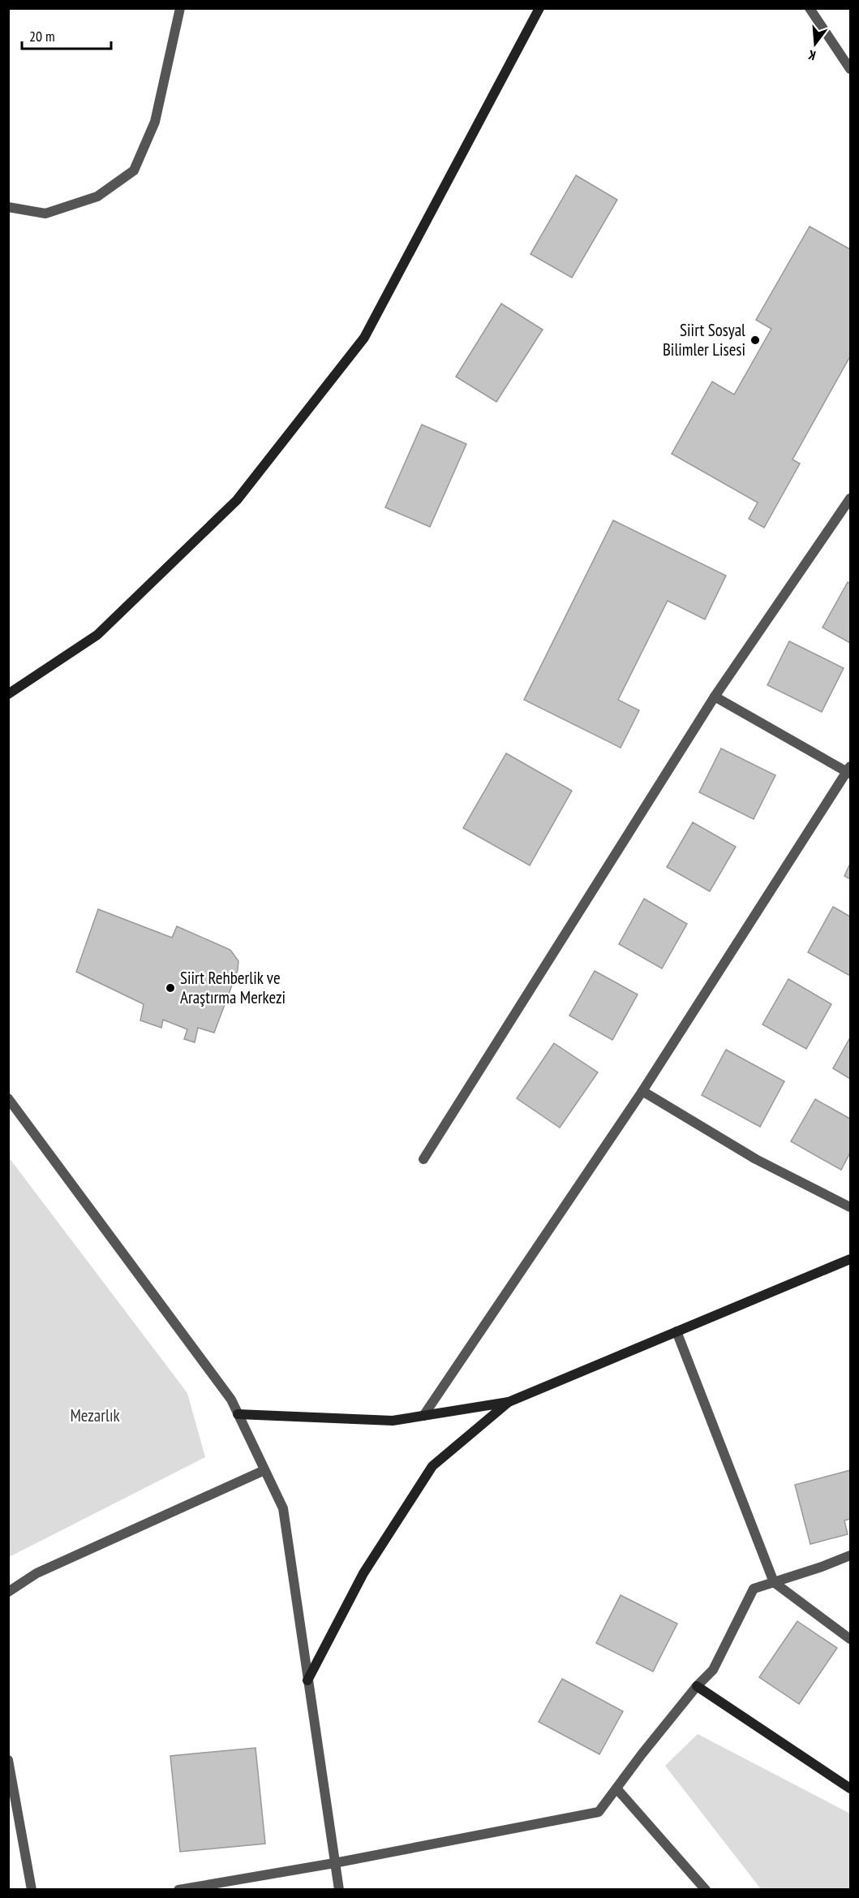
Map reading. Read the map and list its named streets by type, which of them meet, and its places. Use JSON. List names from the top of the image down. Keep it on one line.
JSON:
{"parks":["Mezarlık"],"places":["Siirt Sosyal Bilimler Lisesi","Siirt Rehberlik ve Araştırma Merkezi"],"scale_bar":"20 m","north":"bottom"}
